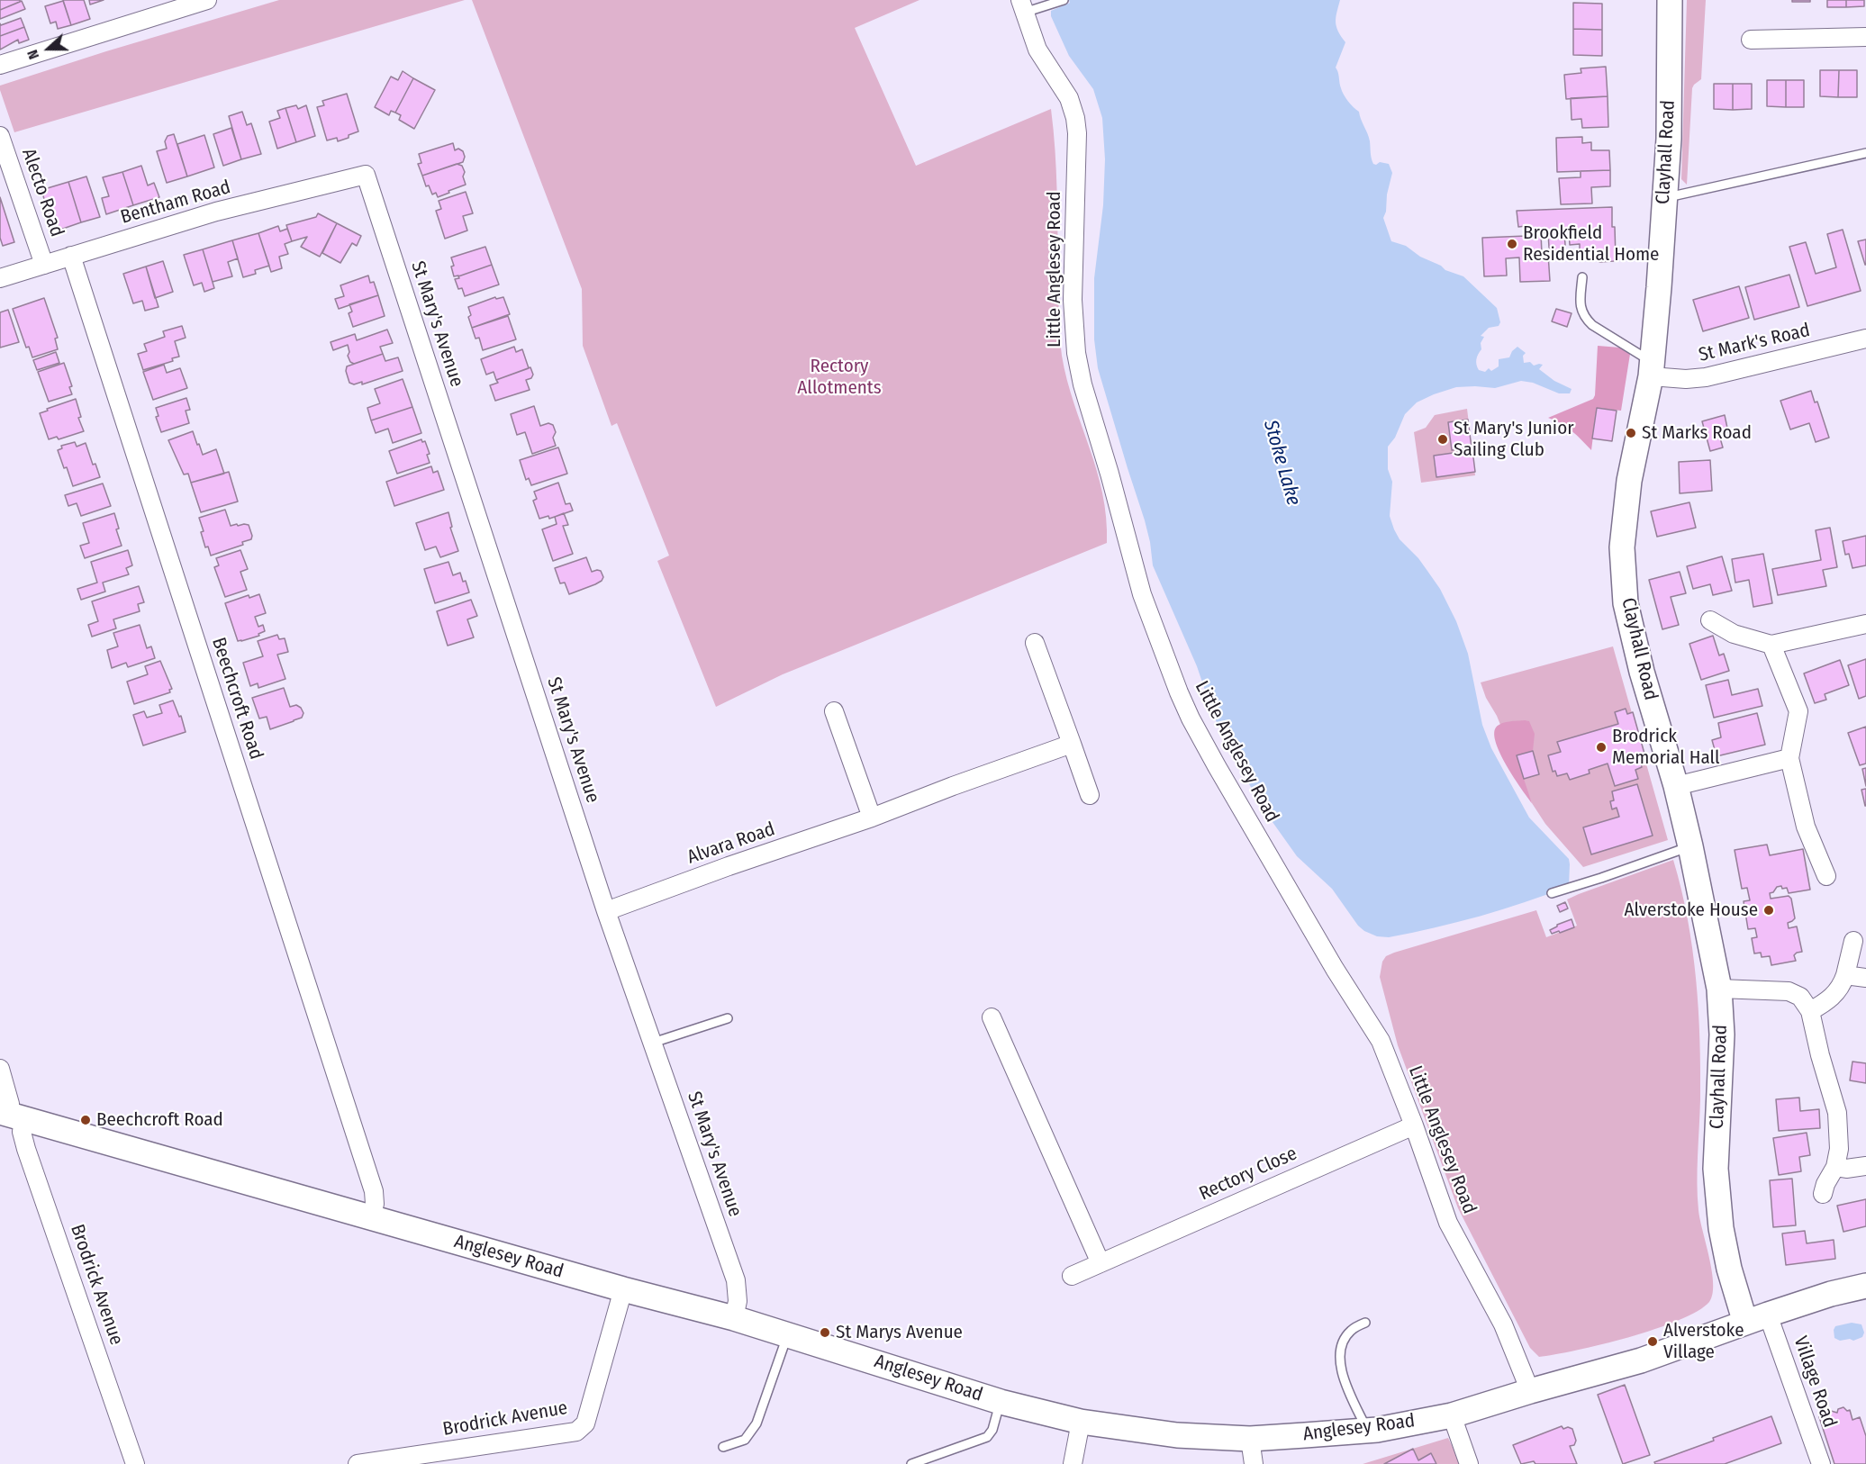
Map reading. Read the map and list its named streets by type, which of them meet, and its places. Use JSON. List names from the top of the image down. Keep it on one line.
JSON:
{"streets":{"street":["Clayhall Road","Alecto Road","Bentham Road","Little Anglesey Road","St Mary's Avenue","St Mark's Road","Beechcroft Road","Alvara Road","Rectory Close","Anglesey Road","Brodrick Avenue","Village Road"]},"crossings":[["Clayhall Road","St Mark's Road"],["Clayhall Road","Anglesey Road"],["Clayhall Road","Village Road"],["Alecto Road","Bentham Road"],["Bentham Road","St Mary's Avenue"],["Bentham Road","Beechcroft Road"],["Little Anglesey Road","Rectory Close"],["Little Anglesey Road","Anglesey Road"],["St Mary's Avenue","Alvara Road"],["St Mary's Avenue","Anglesey Road"],["Beechcroft Road","Anglesey Road"],["Anglesey Road","Brodrick Avenue"],["Anglesey Road","Village Road"]],"water":["Stoke Lake"],"parks":["Rectory Allotments"],"places":["Brookfield Residential Home","St Marks Road","St Mary's Junior Sailing Club","Brodrick Memorial Hall","Alverstoke House","Beechcroft Road","St Marys Avenue","Alverstoke Village"],"north":"left"}
